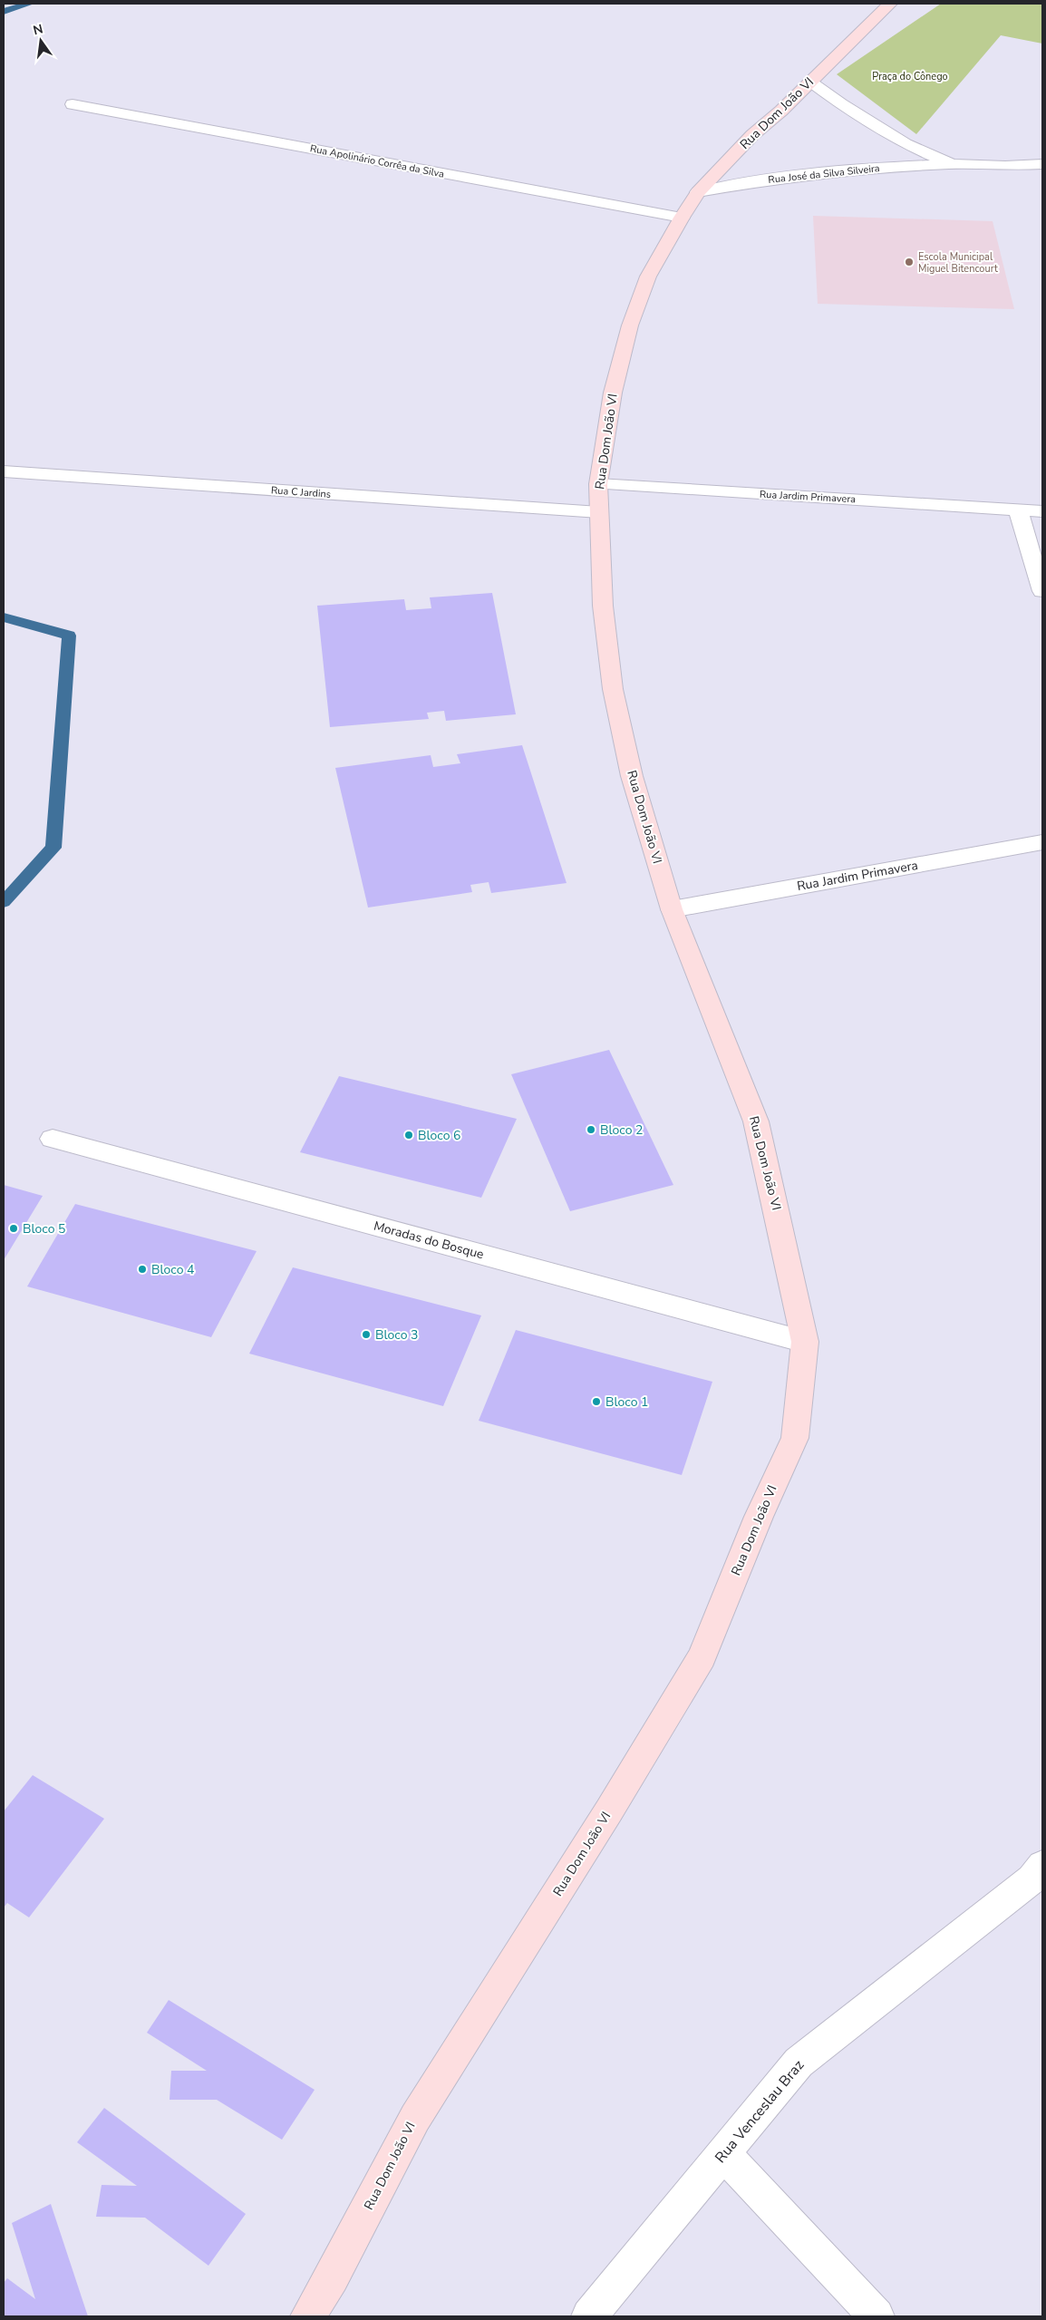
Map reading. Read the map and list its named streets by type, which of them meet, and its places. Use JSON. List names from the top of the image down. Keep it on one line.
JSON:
{"streets":{"main road":["Rua Dom João VI"],"street":["Rua Apolinário Corrêa da Silva","Rua José da Silva Silveira","Rua C Jardins","Rua Jardim Primavera","Moradas do Bosque","Rua Venceslau Braz"]},"crossings":[["Rua Dom João VI","Rua Apolinário Corrêa da Silva"],["Rua Dom João VI","Rua José da Silva Silveira"],["Rua Dom João VI","Rua C Jardins"],["Rua Dom João VI","Rua Jardim Primavera"],["Rua Dom João VI","Moradas do Bosque"]],"parks":["Praça do Cônego"],"places":["Escola Municipal Miguel Bitencourt","Bloco 2","Bloco 6","Bloco 5","Bloco 4","Bloco 3","Bloco 1"],"north":"top"}
